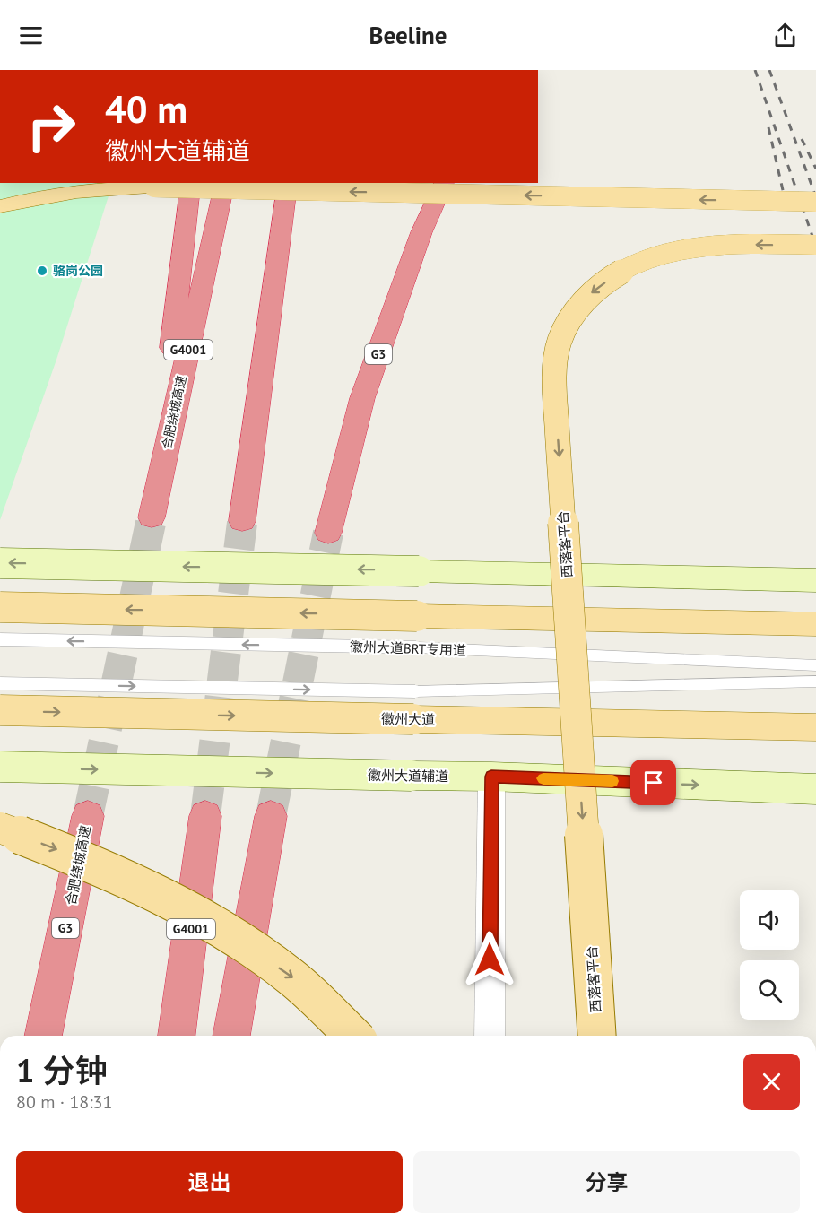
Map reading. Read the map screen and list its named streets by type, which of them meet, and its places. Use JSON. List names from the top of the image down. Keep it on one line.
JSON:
{"streets":{"highway":["G4001","G3","合肥绕城高速"],"main road":["西落客平台","徽州大道"],"street":["徽州大道辅道"],"lane":["徽州大道BRT专用道"]},"one_way":["西落客平台"],"places":["骆岗公园"],"page":{"header":"Beeline","turn":["40 m","徽州大道辅道"],"heading":["1 分钟","80 m · 18:31"],"buttons":["退出","分享"]}}
